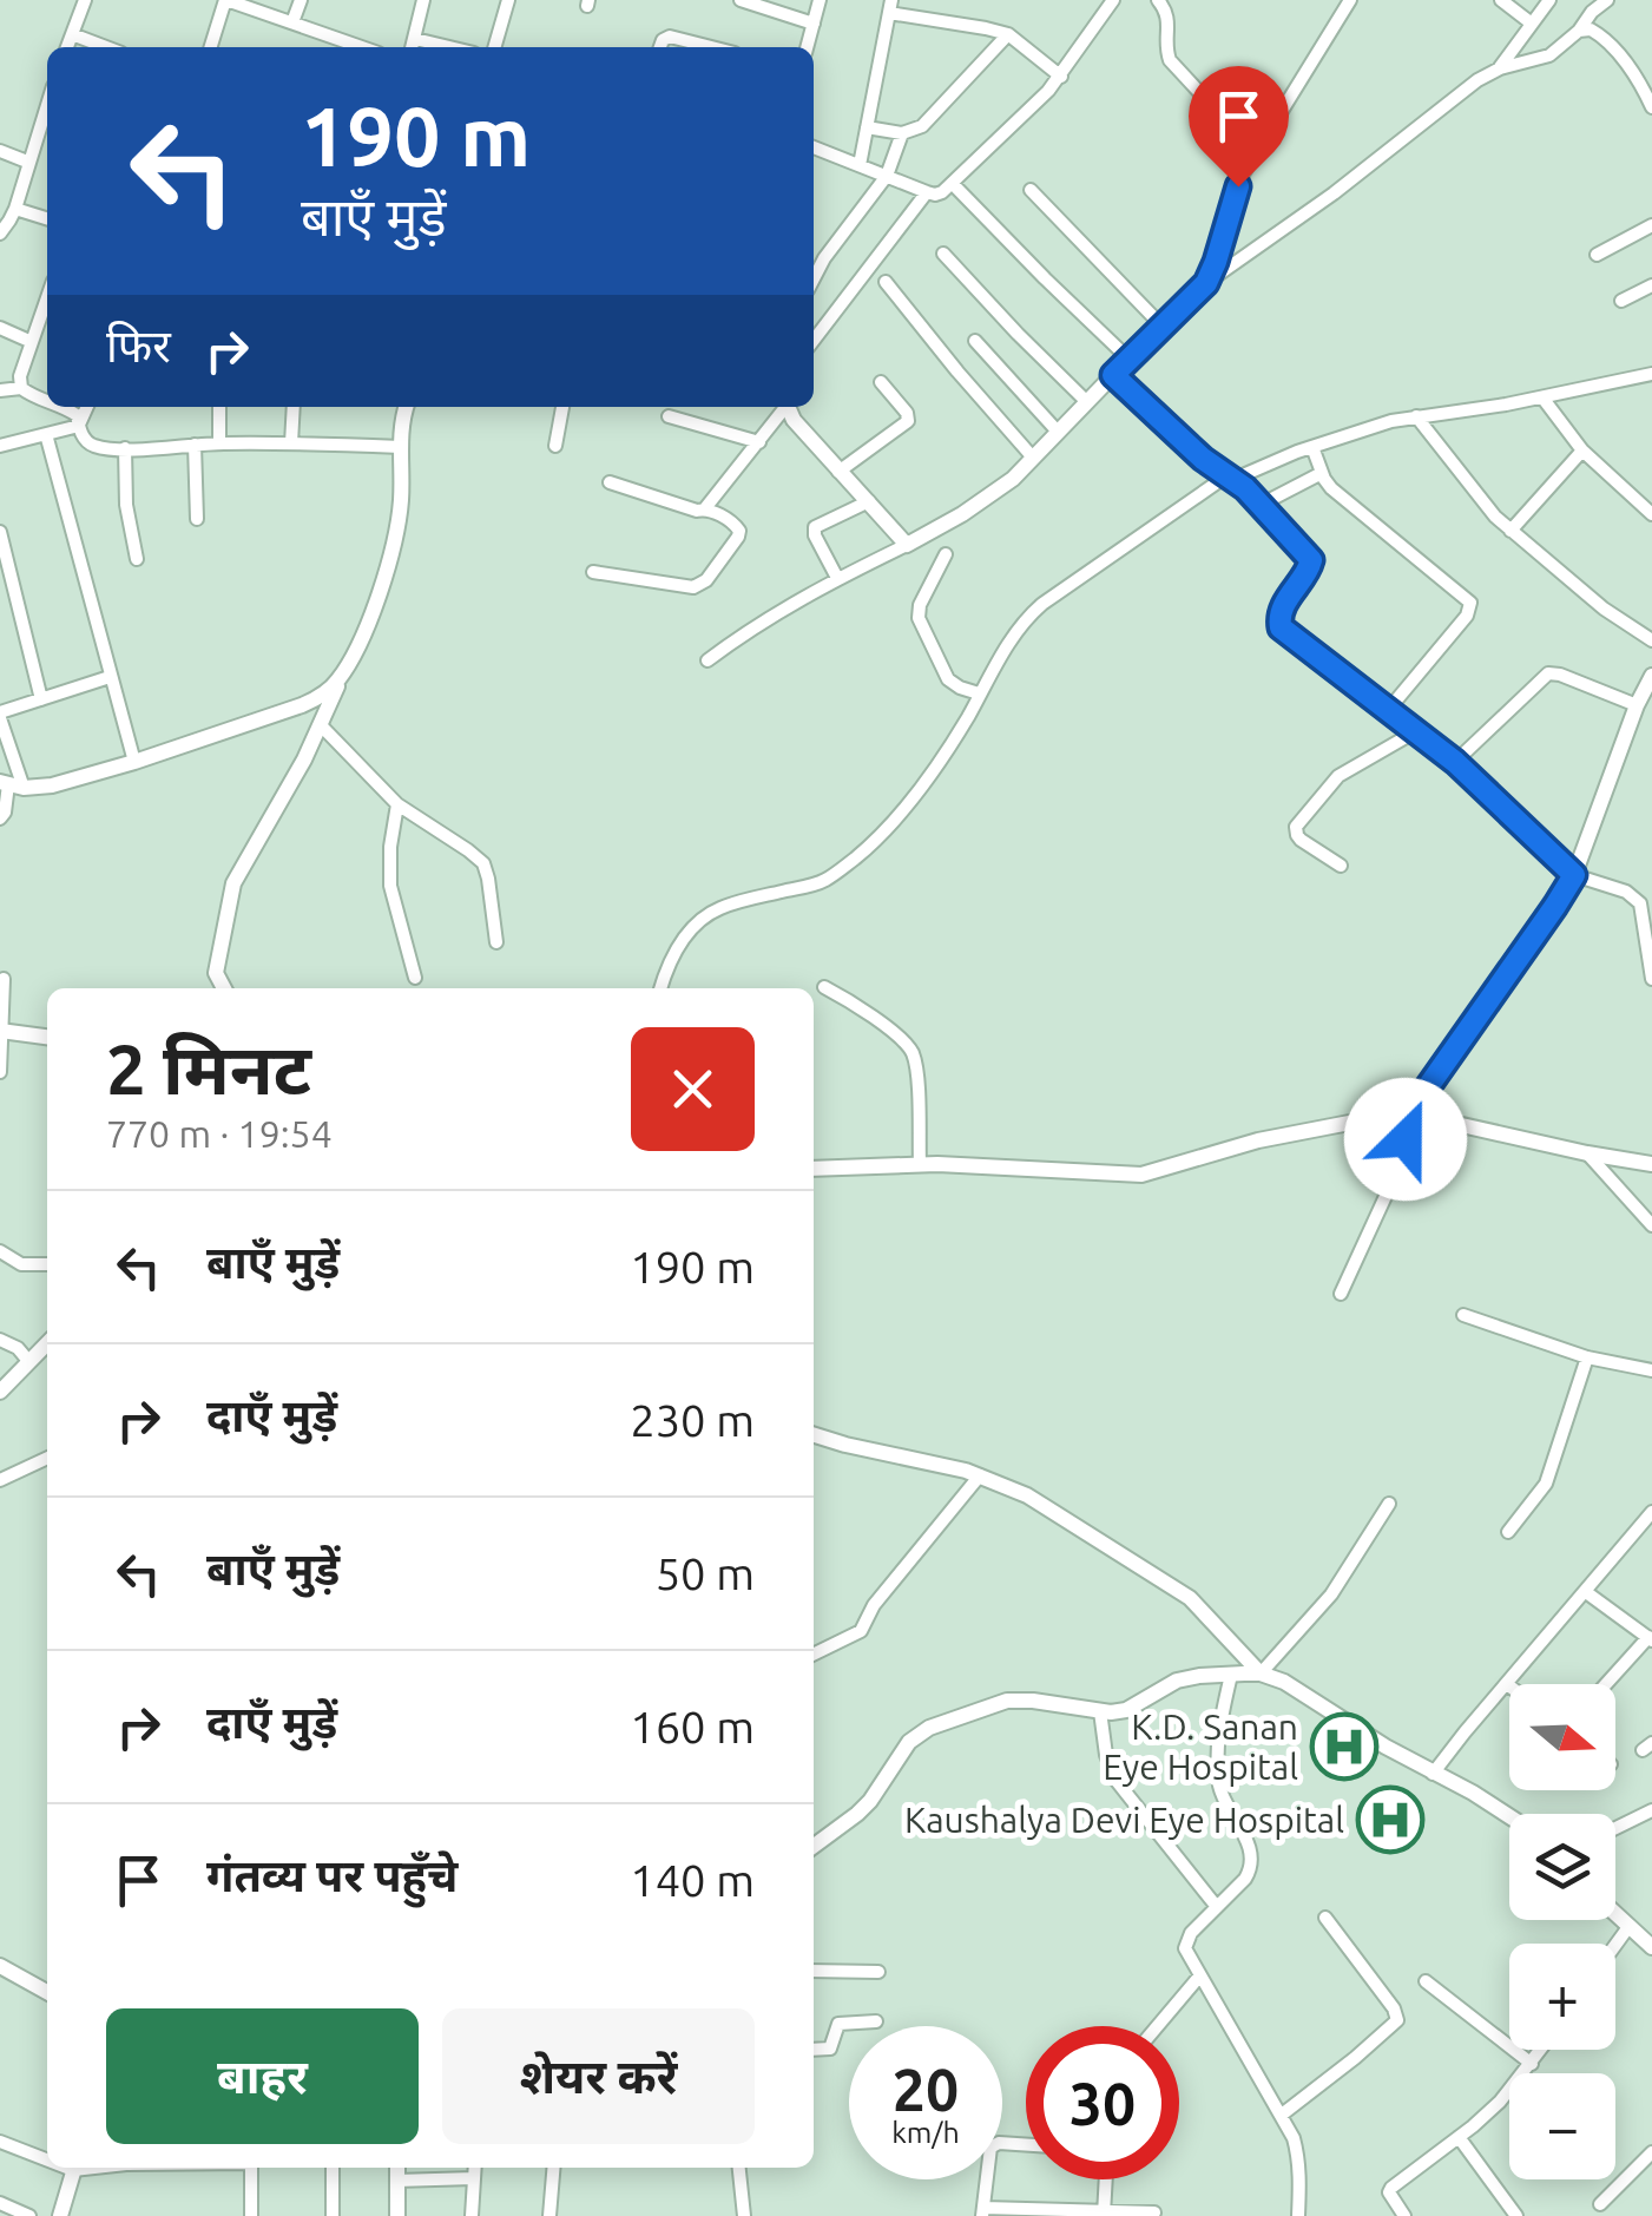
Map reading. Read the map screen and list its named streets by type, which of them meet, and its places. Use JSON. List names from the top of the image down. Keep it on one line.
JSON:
{"places":{"hospital":["K.D. Sanan Eye Hospital","Kaushalya Devi Eye Hospital"]},"north":"right","page":{"turn":["190 m","बाएँ मुड़ें"],"then":"फिर","heading":["2 मिनट","770 m · 19:54"],"list":[{"name":"बाएँ मुड़ें","value":"190 m"},{"name":"दाएँ मुड़ें","value":"230 m"},{"name":"बाएँ मुड़ें","value":"50 m"},{"name":"दाएँ मुड़ें","value":"160 m"},{"name":"गंतव्य पर पहुँचे","value":"140 m"}],"map_buttons":["+","−"],"buttons":["बाहर","शेयर करें"],"speed":"20 km/h","limit":"30"}}
